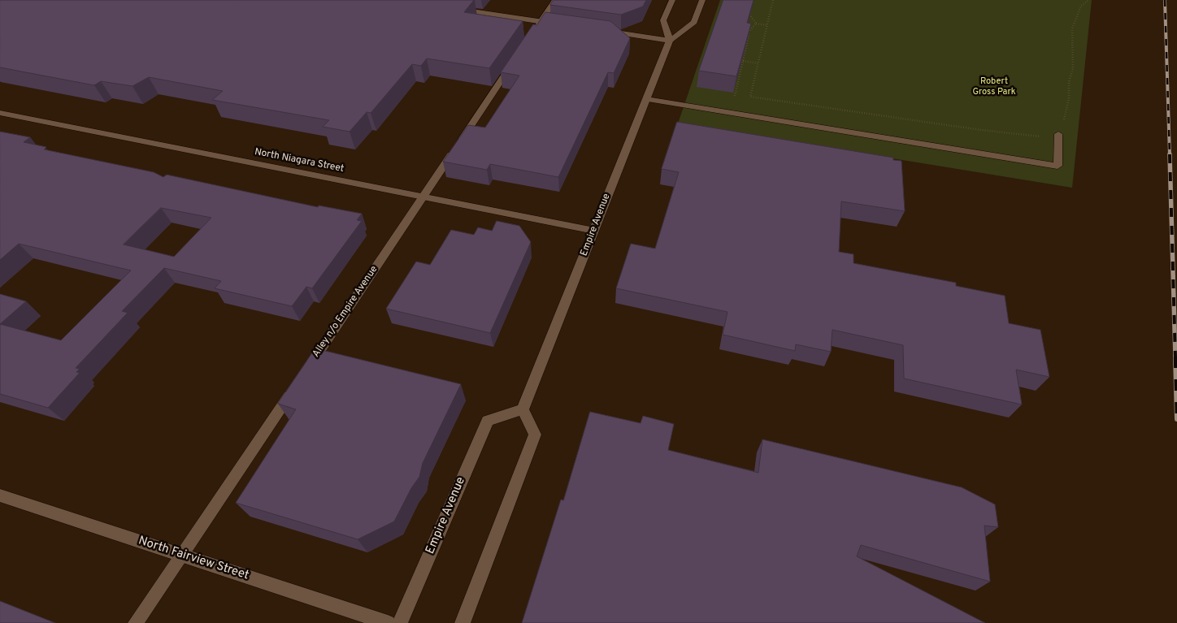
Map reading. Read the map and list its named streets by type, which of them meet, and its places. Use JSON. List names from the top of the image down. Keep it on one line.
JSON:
{"streets":{"street":["North Niagara Street","Empire Avenue","Alley n/o Empire Avenue","North Fairview Street"]},"crossings":[["North Niagara Street","Empire Avenue"],["North Niagara Street","Alley n/o Empire Avenue"]],"parks":["Robert Gross Park"]}
